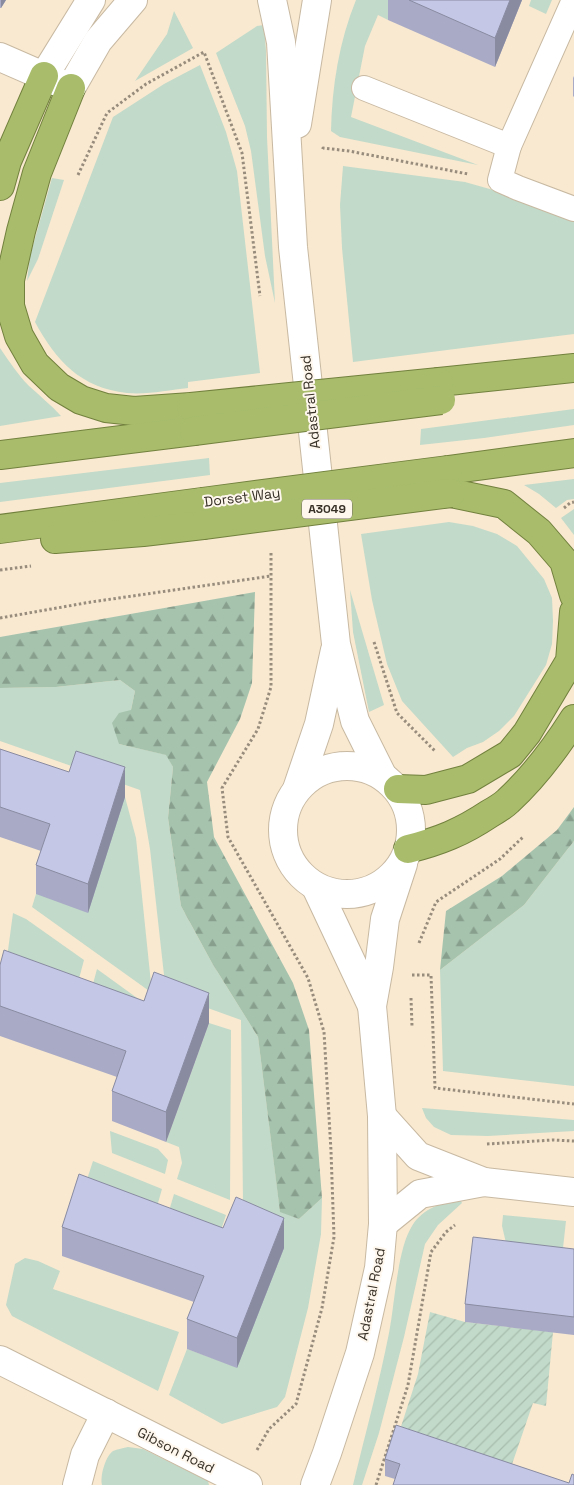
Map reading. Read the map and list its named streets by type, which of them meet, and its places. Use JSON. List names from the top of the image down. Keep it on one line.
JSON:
{"streets":{"highway":["Dorset Way","A3049"],"street":["Adastral Road","Gibson Road"]},"crossings":[["Dorset Way","A3049"]]}
